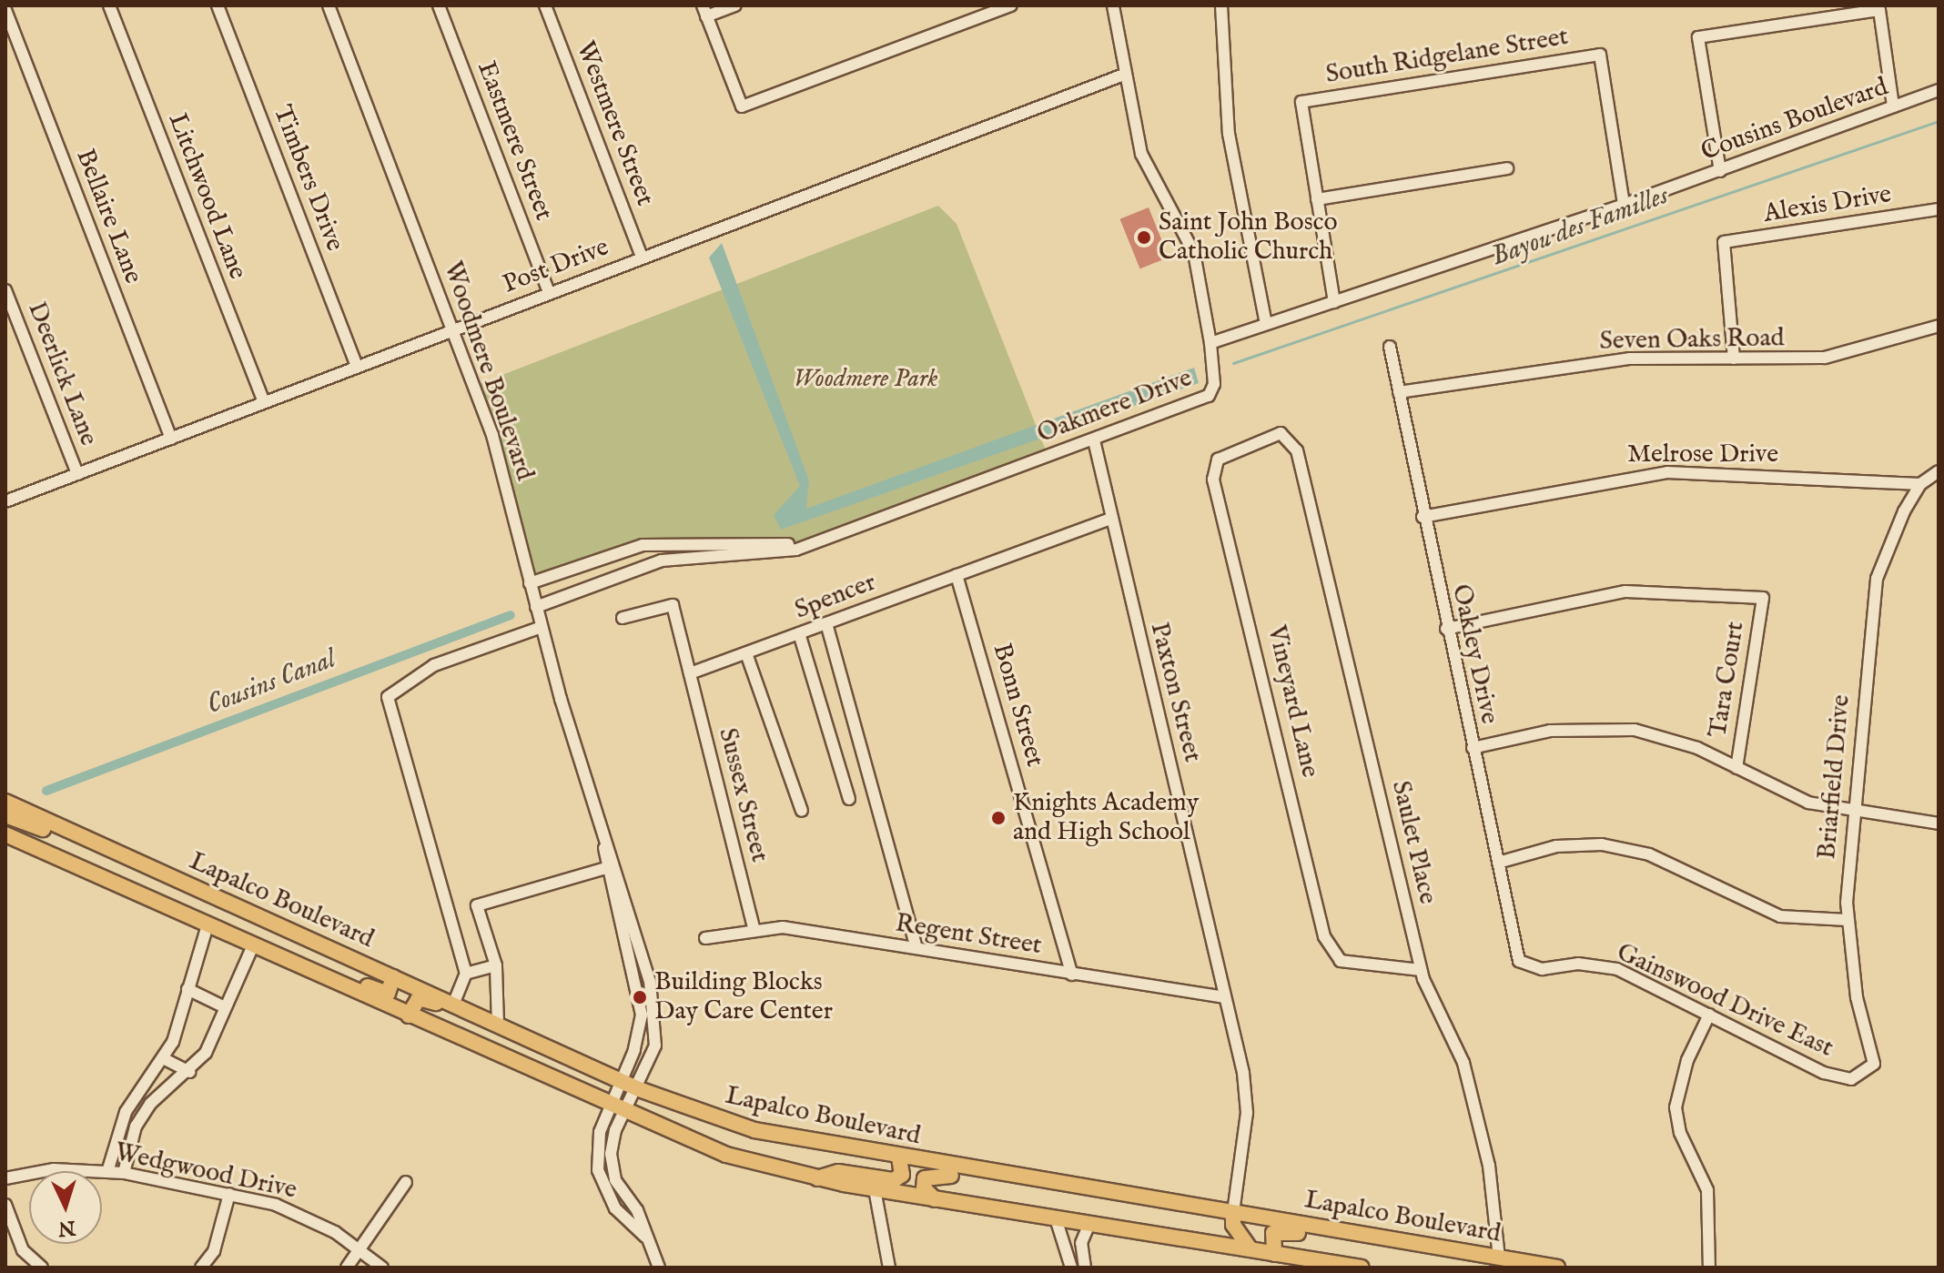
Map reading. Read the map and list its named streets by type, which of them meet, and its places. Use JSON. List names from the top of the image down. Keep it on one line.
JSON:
{"streets":{"main road":["Lapalco Boulevard"],"street":["South Ridgelane Street","Cousins Boulevard","Westmere Street","Eastmere Street","Timbers Drive","Litchwood Lane","Alexis Drive","Bellaire Lane","Post Drive","Seven Oaks Road","Woodmere Boulevard","Deerlick Lane","Oakmere Drive","Melrose Drive","Spencer","Oakley Drive","Tara Court","Paxton Street","Vineyard Lane","Bonn Street","Briarfield Drive","Sussex Street","Saulet Place","Regent Street","Gainswood Drive East","Wedgwood Drive"]},"crossings":[["South Ridgelane Street","Cousins Boulevard"],["Cousins Boulevard","Oakmere Drive"],["Westmere Street","Post Drive"],["Eastmere Street","Post Drive"],["Timbers Drive","Post Drive"],["Litchwood Lane","Post Drive"],["Alexis Drive","Seven Oaks Road"],["Bellaire Lane","Post Drive"],["Post Drive","Woodmere Boulevard"],["Post Drive","Deerlick Lane"],["Post Drive","Oakmere Drive"],["Seven Oaks Road","Oakley Drive"],["Woodmere Boulevard","Oakmere Drive"],["Woodmere Boulevard","Lapalco Boulevard"],["Oakmere Drive","Paxton Street"],["Melrose Drive","Oakley Drive"],["Melrose Drive","Briarfield Drive"],["Spencer","Paxton Street"],["Spencer","Bonn Street"],["Spencer","Sussex Street"],["Oakley Drive","Tara Court"],["Oakley Drive","Gainswood Drive East"],["Paxton Street","Lapalco Boulevard"],["Paxton Street","Regent Street"],["Vineyard Lane","Saulet Place"],["Bonn Street","Regent Street"],["Briarfield Drive","Gainswood Drive East"],["Sussex Street","Regent Street"],["Saulet Place","Lapalco Boulevard"]],"water":["Bayou des Familles","Cousins Canal"],"parks":["Woodmere Park"],"places":["Saint John Bosco Catholic Church","Knights Academy and High School","Building Blocks Day Care Center"],"north":"bottom"}
